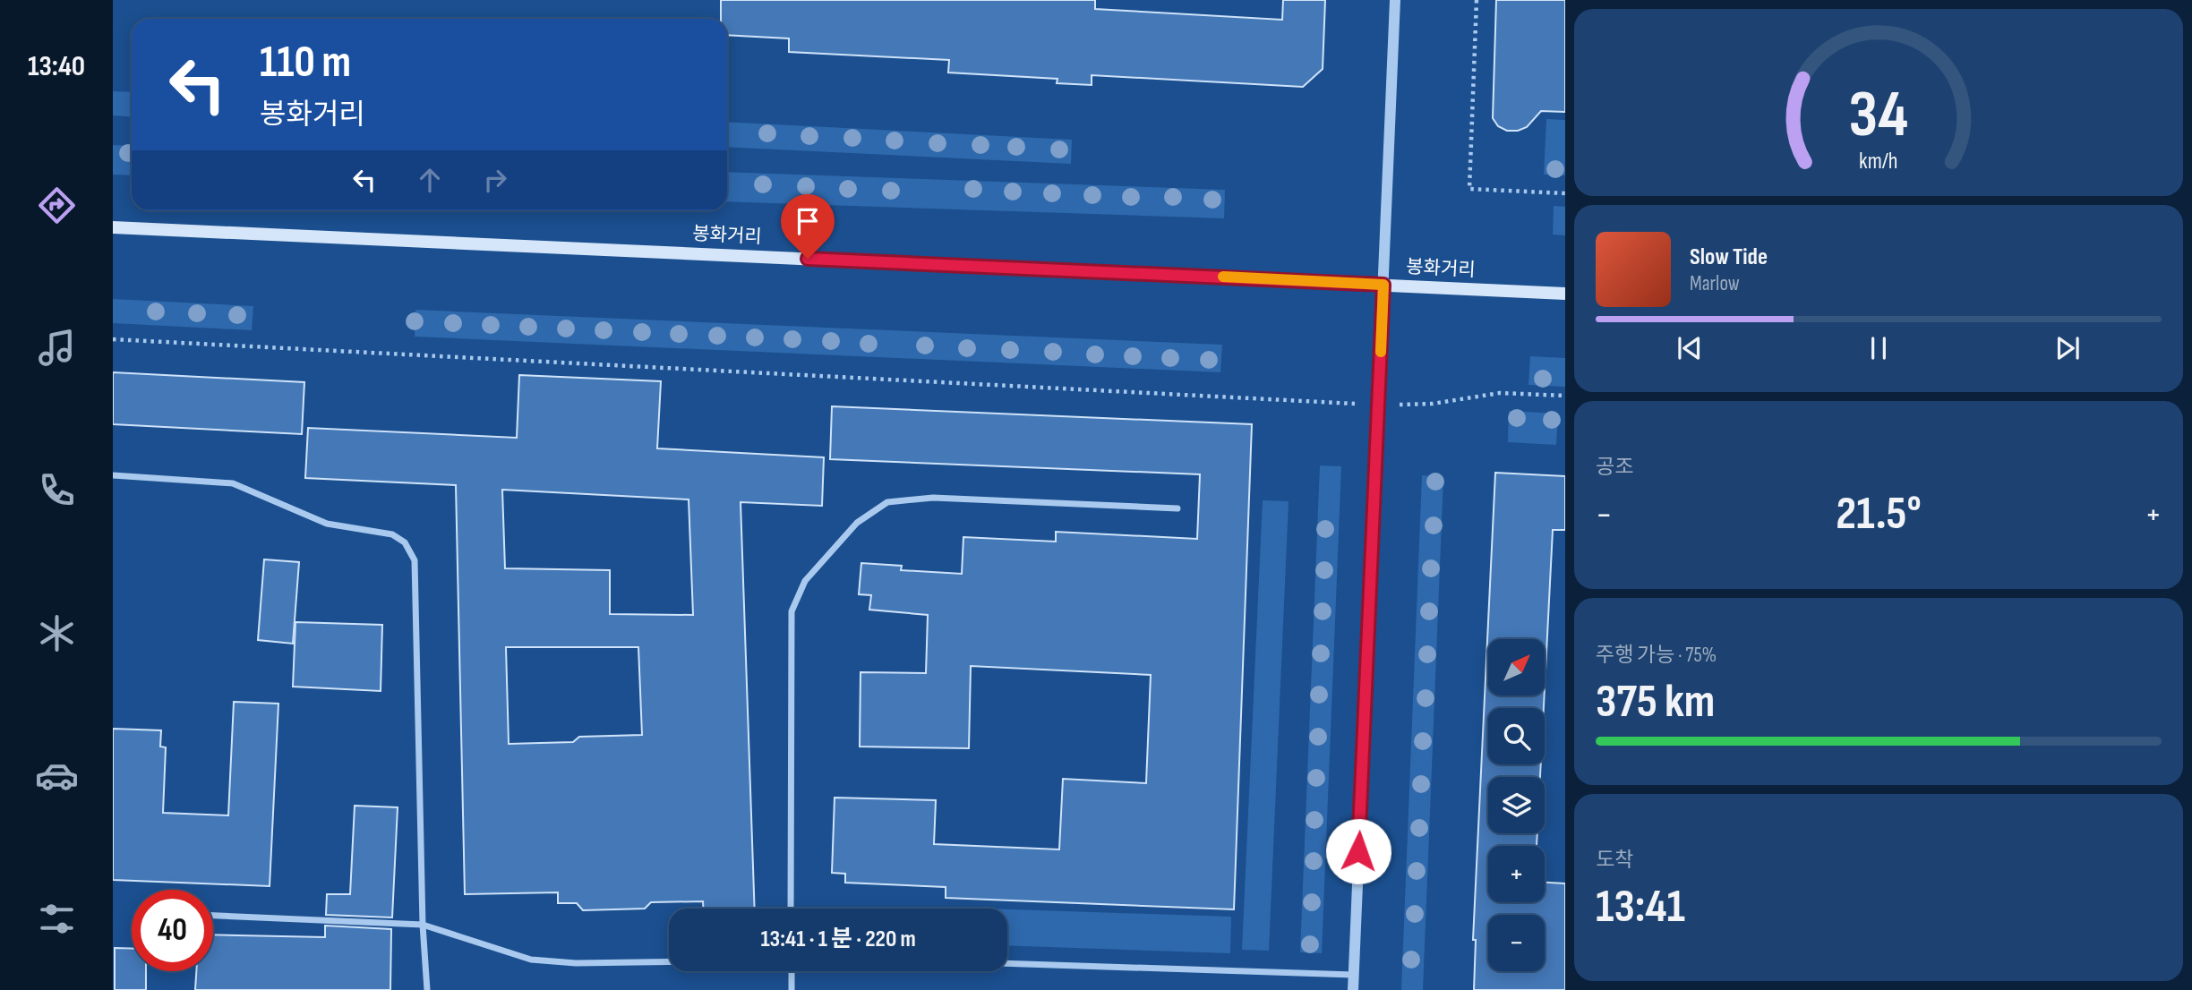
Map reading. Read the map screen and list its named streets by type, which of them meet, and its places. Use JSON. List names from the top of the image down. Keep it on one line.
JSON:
{"streets":{"main road":["봉화거리"]},"north":"top right","page":{"tabs":"13:40","turn":["110 m","봉화거리"],"song":["Slow Tide","Marlow"],"tile":["공조",["주행 가능 · 75%","375 km"],["도착","13:41"]],"heat":["−","21.5°","+"],"map_buttons":["+","−"],"limit":"40","trip":"13:41 · 1 분 · 220 m","gauge":["34","km/h"]}}
